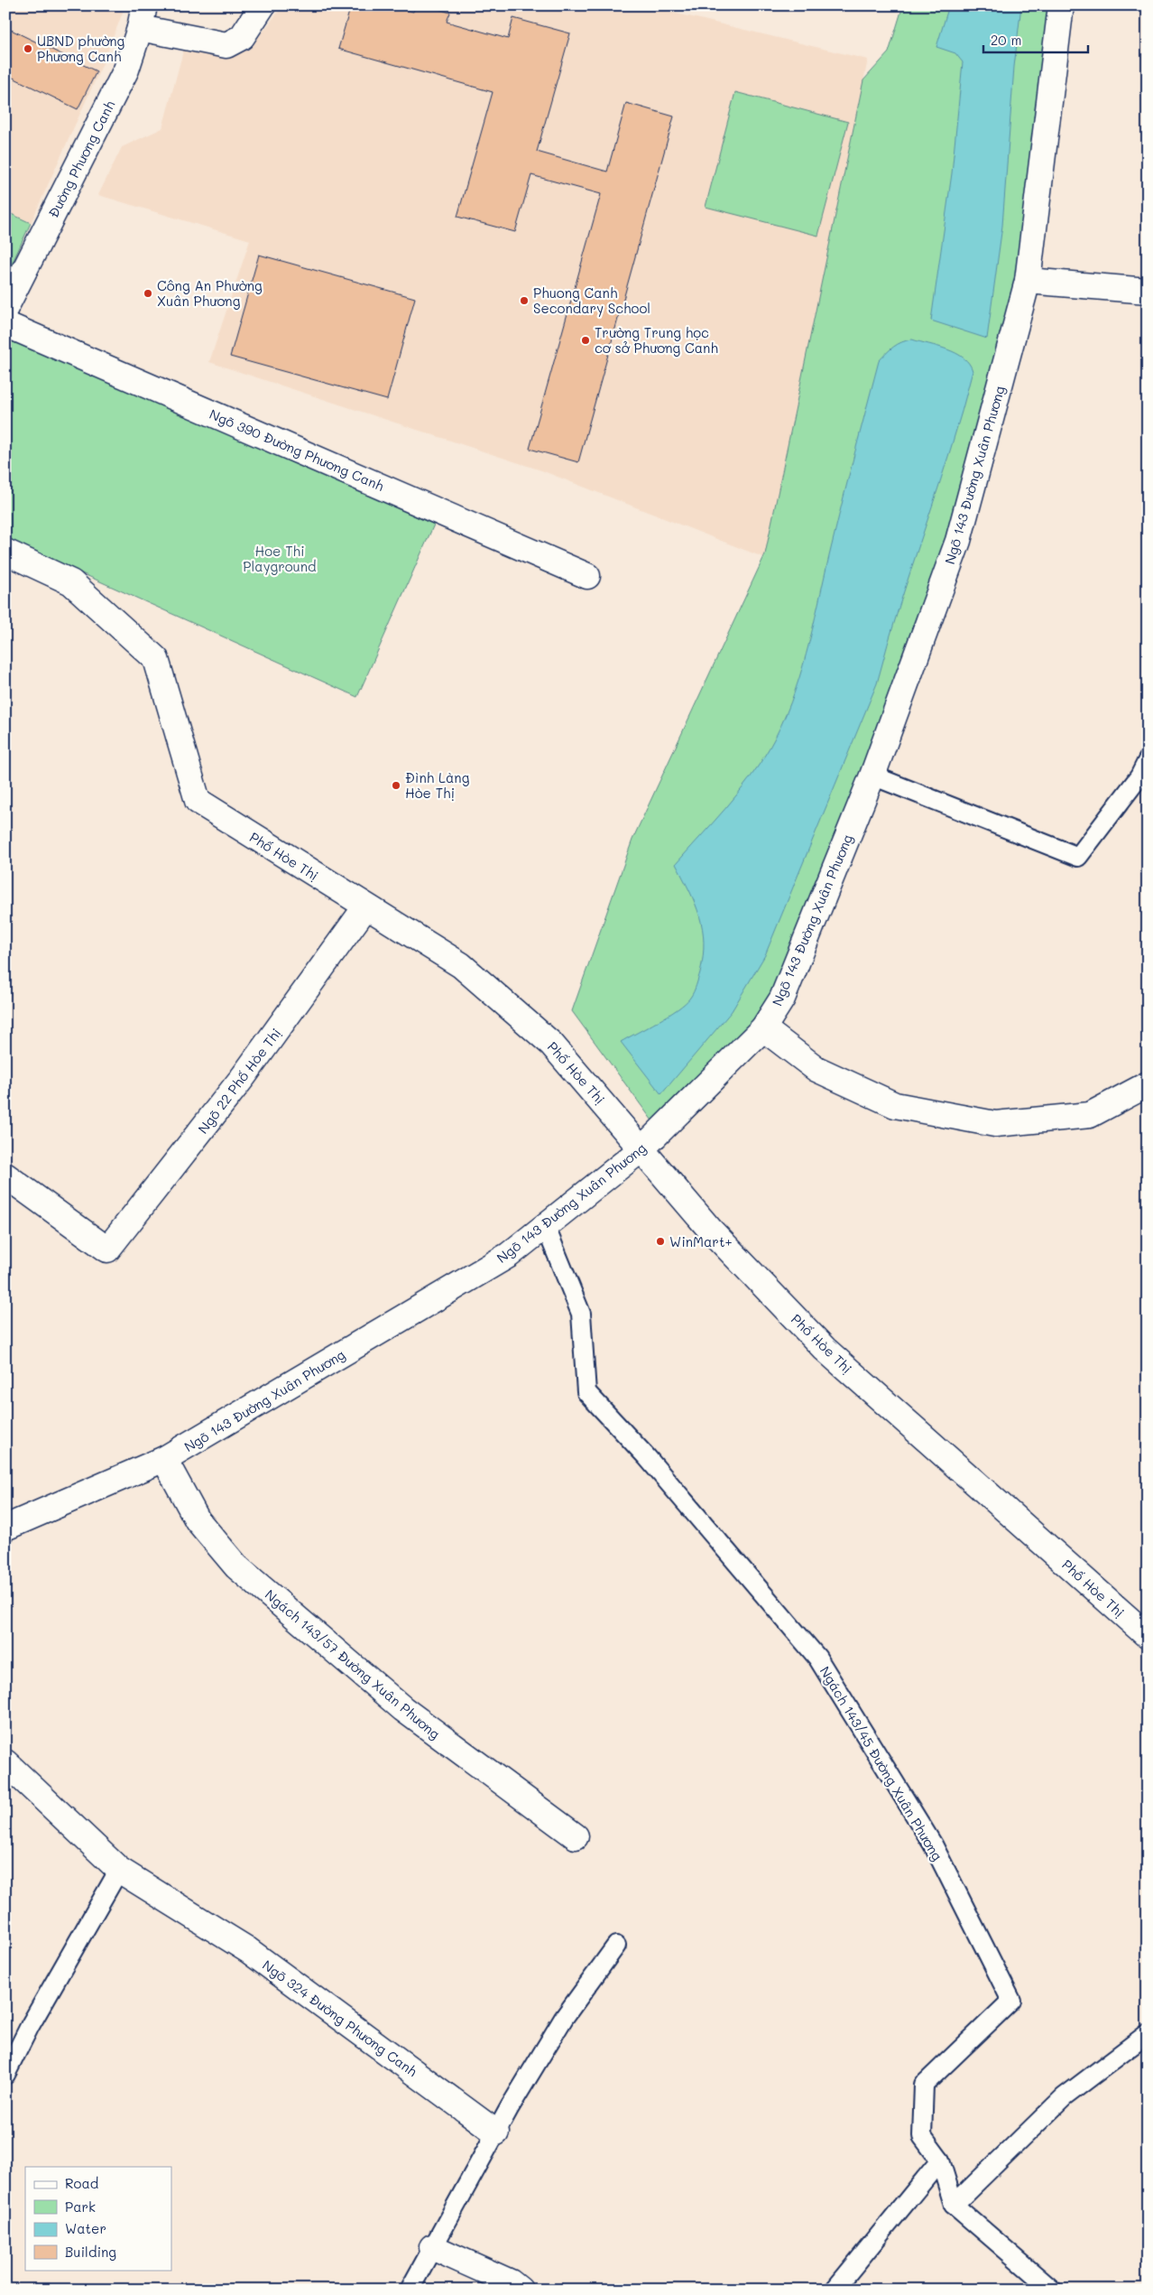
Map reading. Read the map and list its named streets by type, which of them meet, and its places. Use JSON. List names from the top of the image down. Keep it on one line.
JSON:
{"streets":{"street":["Đường Phương Canh","Ngõ 390 Đường Phương Canh","Ngõ 143 Đường Xuân Phương","Phố Hòe Thị","Ngõ 22 Phố Hòe Thị","Ngách 143/57 Đường Xuân Phương","Ngõ 324 Đường Phương Canh"],"lane":["Ngách 143/45 Đường Xuân Phương"]},"crossings":[["Ngõ 143 Đường Xuân Phương","Phố Hòe Thị"],["Ngõ 143 Đường Xuân Phương","Ngách 143/57 Đường Xuân Phương"],["Ngõ 143 Đường Xuân Phương","Ngách 143/45 Đường Xuân Phương"],["Phố Hòe Thị","Ngõ 22 Phố Hòe Thị"]],"parks":["Hoe Thi Playground"],"places":["UBND phường Phương Canh","Công An Phường Xuân Phương","Phuong Canh Secondary School","Trường Trung học cơ sở Phương Canh","Đình Làng Hòe Thị","WinMart+"],"legend":["Road","Park","Water","Building"],"scale_bar":"20 m"}
